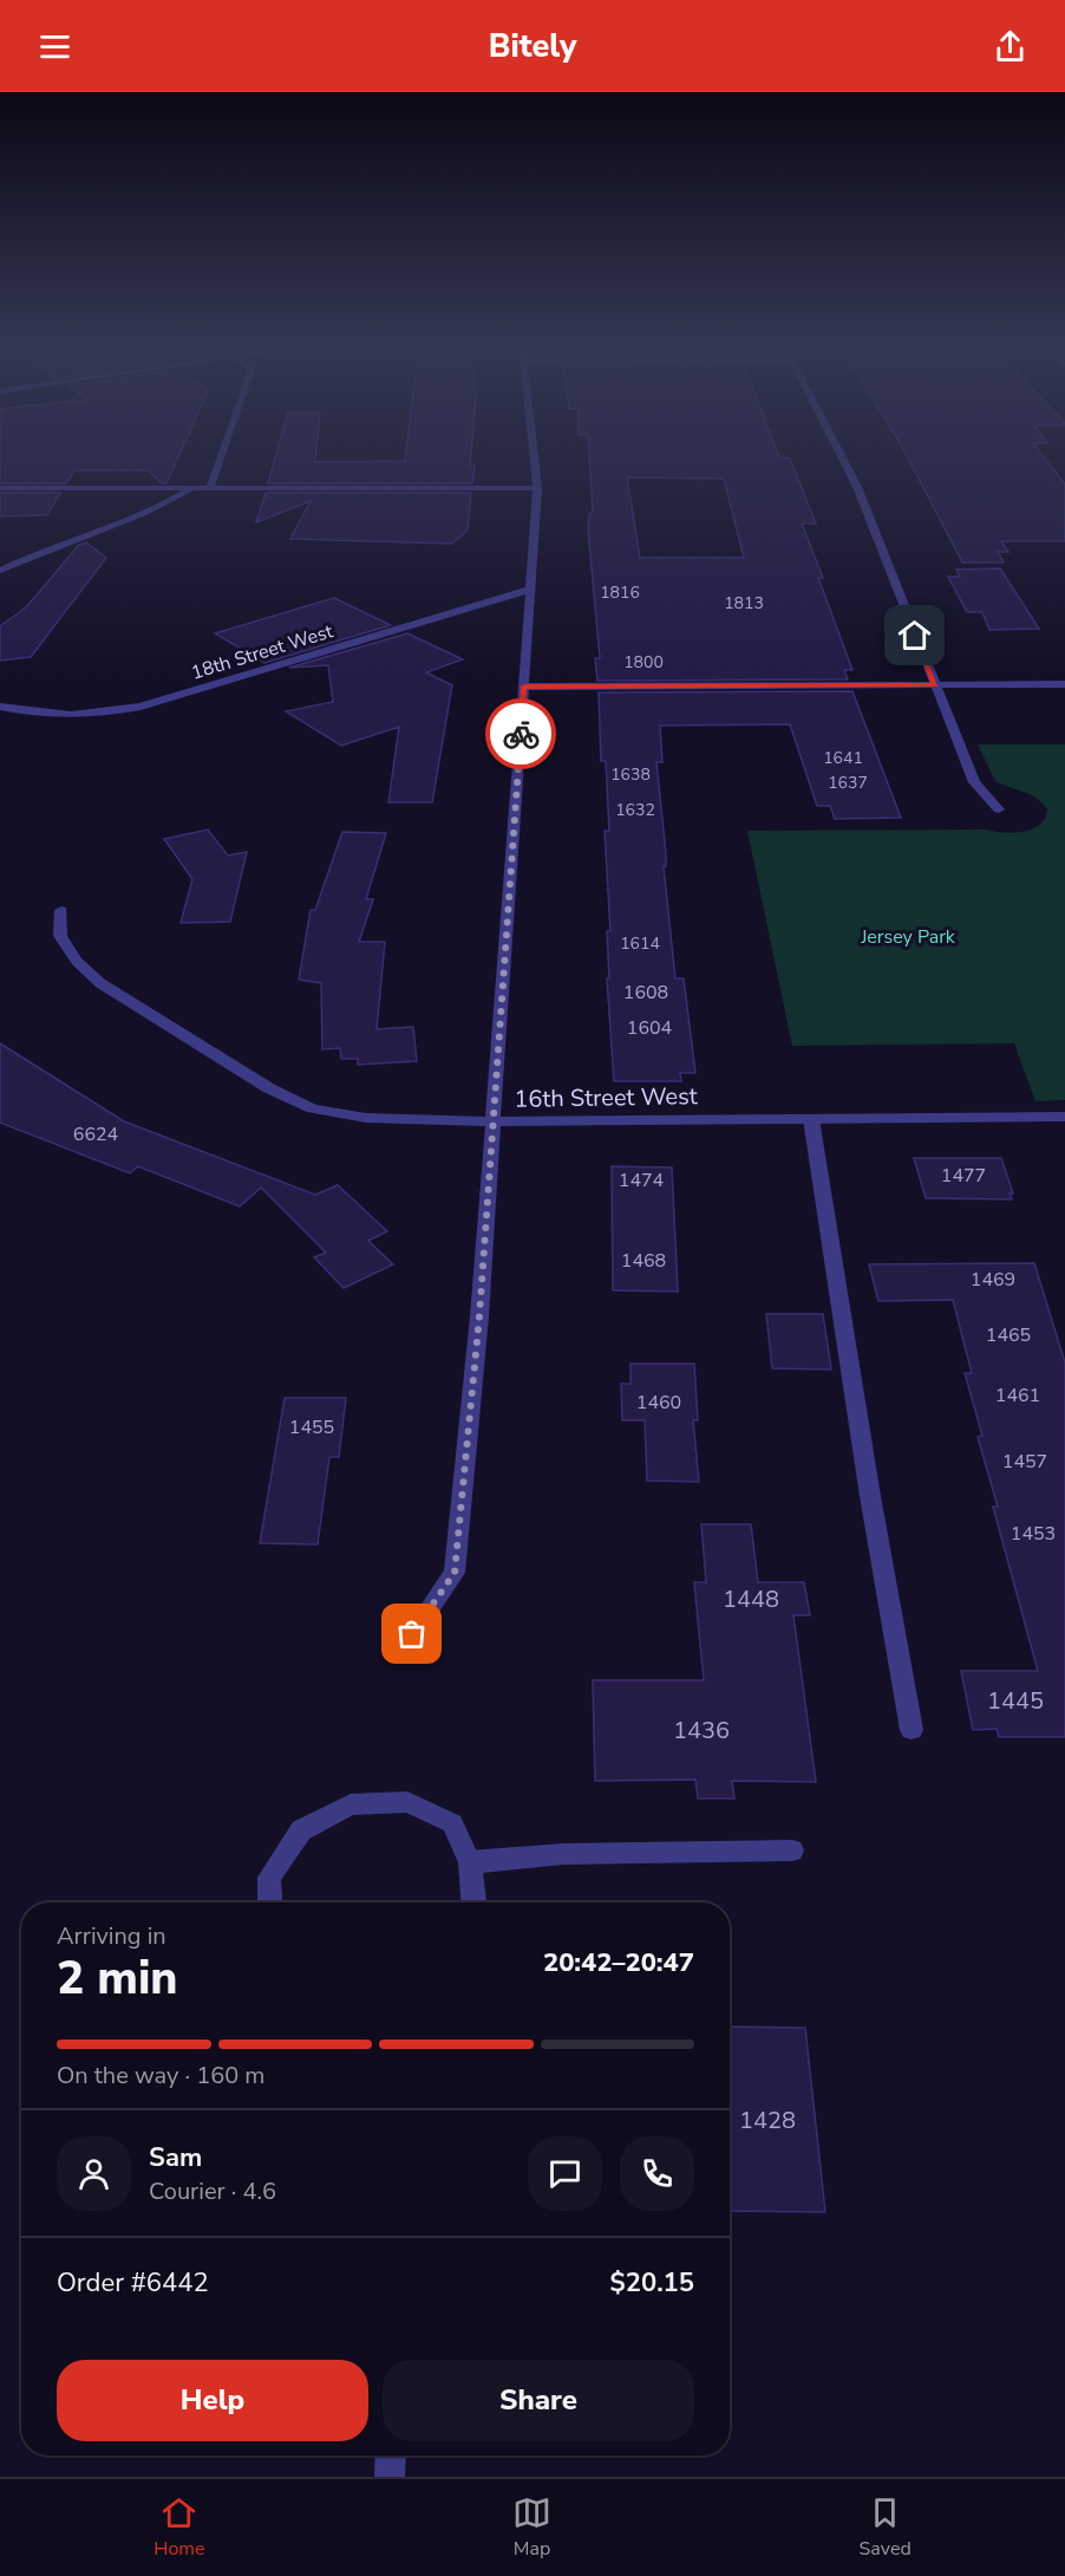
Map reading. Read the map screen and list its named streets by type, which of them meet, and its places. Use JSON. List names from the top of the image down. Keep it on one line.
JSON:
{"streets":{"street":["18th Street West","16th Street West"]},"parks":["Jersey Park"],"house_numbers":["1816","1813","1800","1641","1638","1637","1632","1614","1608","1604","6624","1477","1474","1468","1469","1465","1461","1460","1455","1457","1453","1448","1445","1436","1428"],"page":{"header":"Bitely","heading":["2 min","Arriving in","20:42–20:47"],"panel":["Sam","Courier · 4.6","Order #6442","$20.15"],"bar":"On the way · 160 m","buttons":["Help","Share"],"tabs":["Home","Map","Saved"]}}
